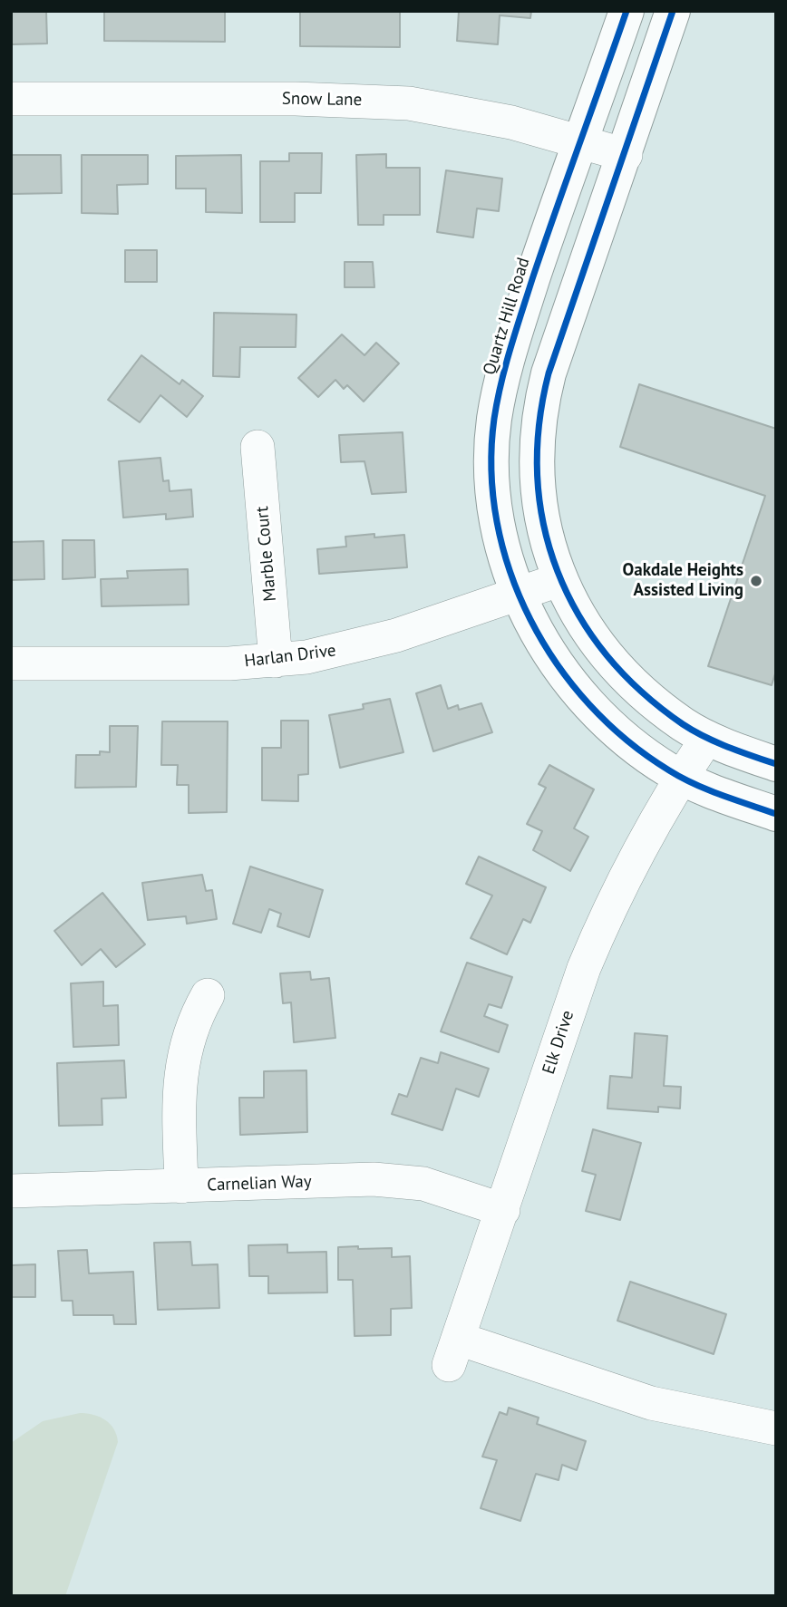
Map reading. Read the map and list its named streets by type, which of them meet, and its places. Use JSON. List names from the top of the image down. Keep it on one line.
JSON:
{"streets":{"main road":["Quartz Hill Road"],"street":["Snow Lane","Marble Court","Harlan Drive","Elk Drive","Carnelian Way"]},"crossings":[["Snow Lane","Quartz Hill Road"],["Quartz Hill Road","Harlan Drive"],["Quartz Hill Road","Elk Drive"],["Marble Court","Harlan Drive"],["Elk Drive","Carnelian Way"]],"places":["Oakdale Heights Assisted Living"]}
